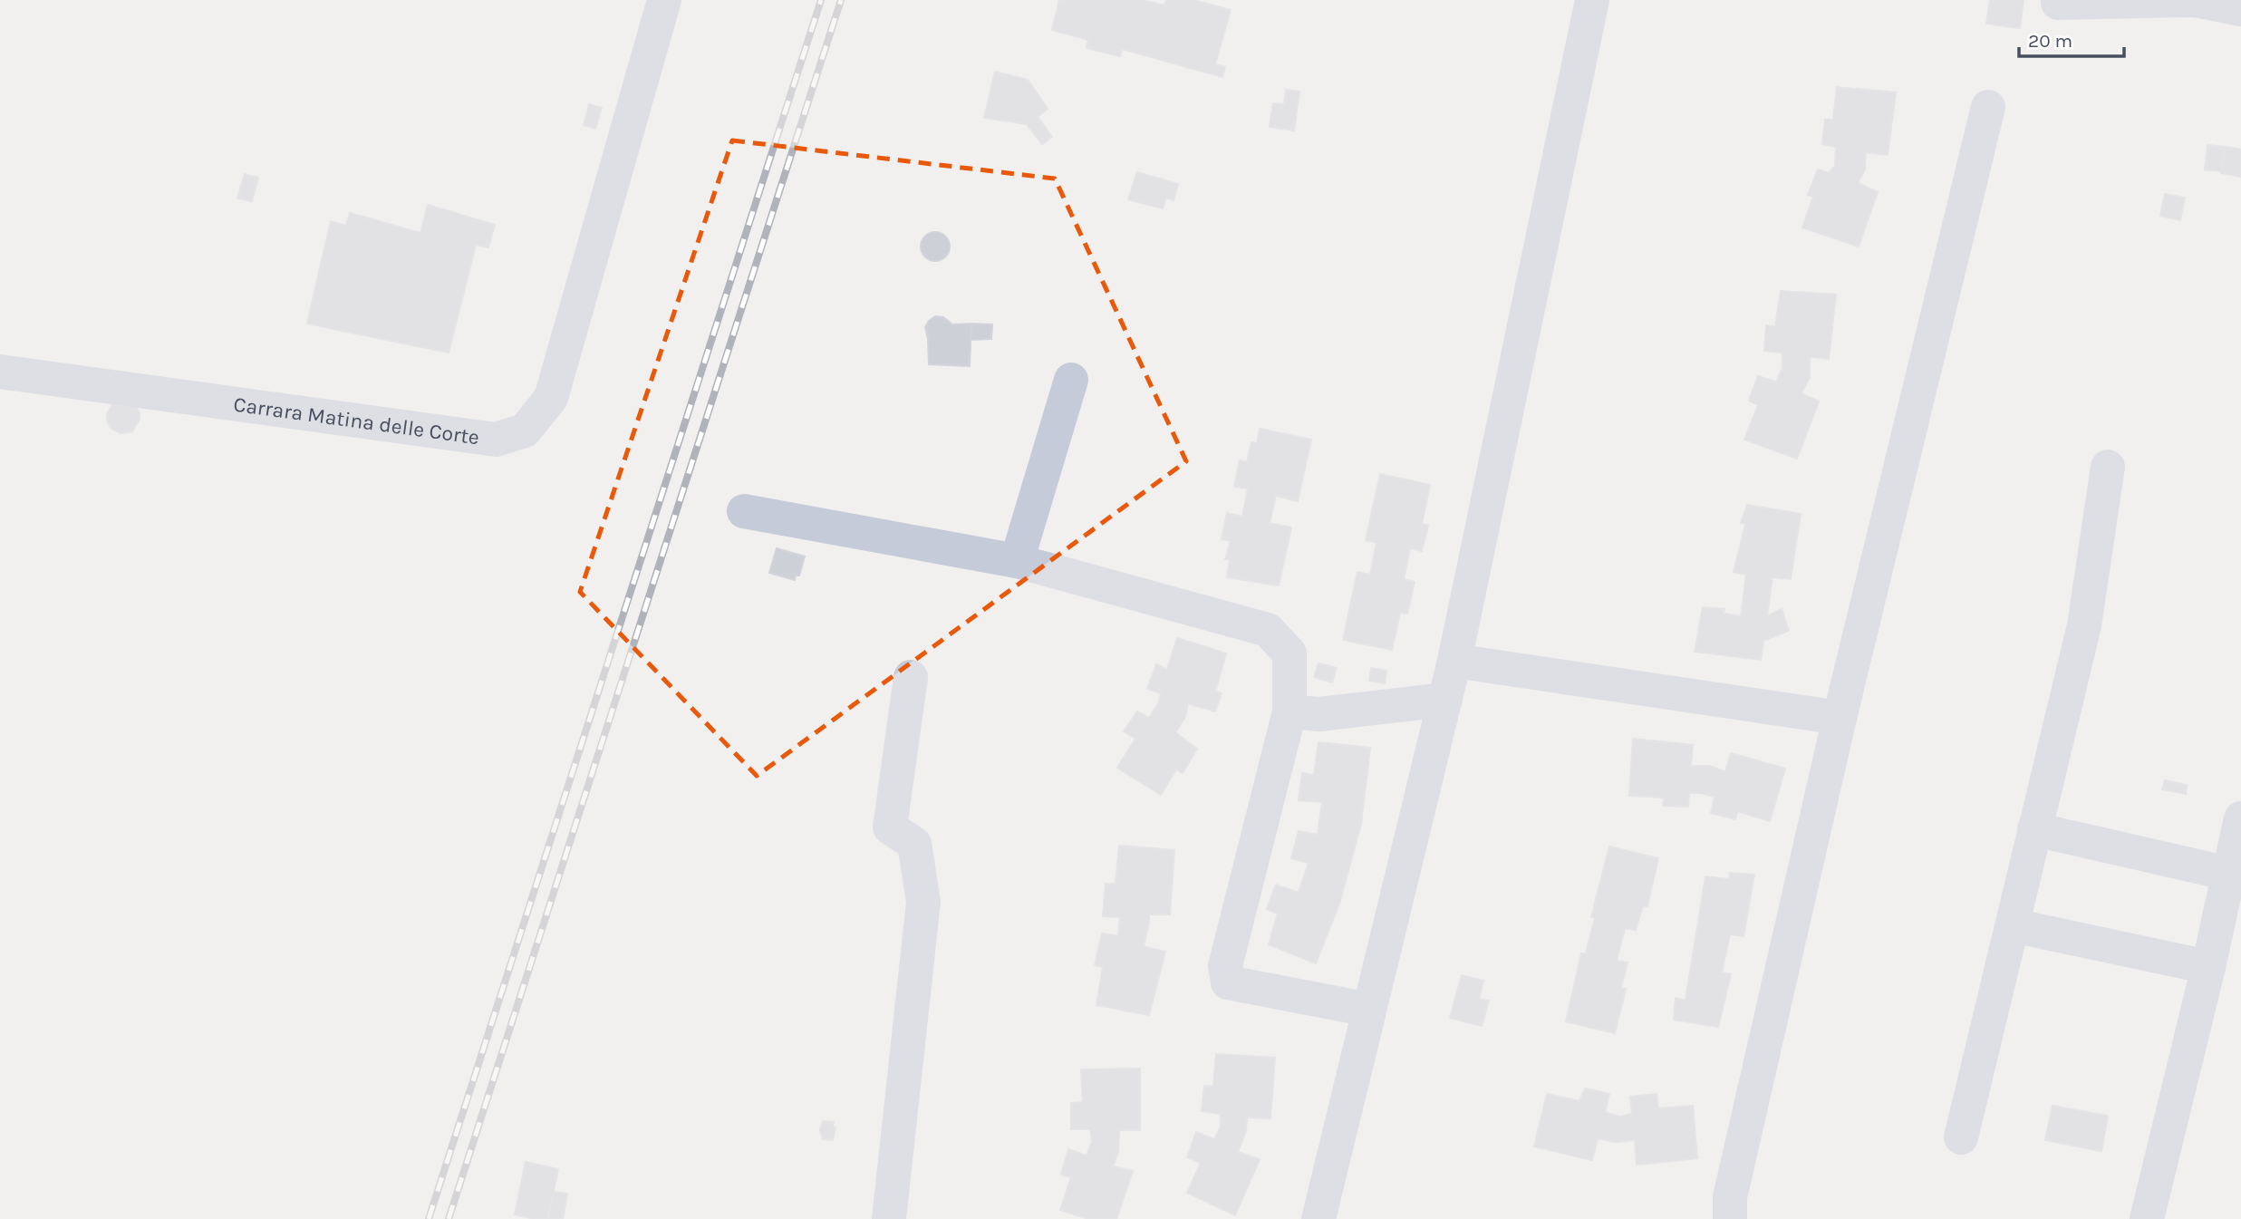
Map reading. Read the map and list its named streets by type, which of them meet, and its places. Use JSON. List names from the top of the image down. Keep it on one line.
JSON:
{"streets":{"street":["Carrara Matina delle Corte"]},"scale_bar":"20 m"}
